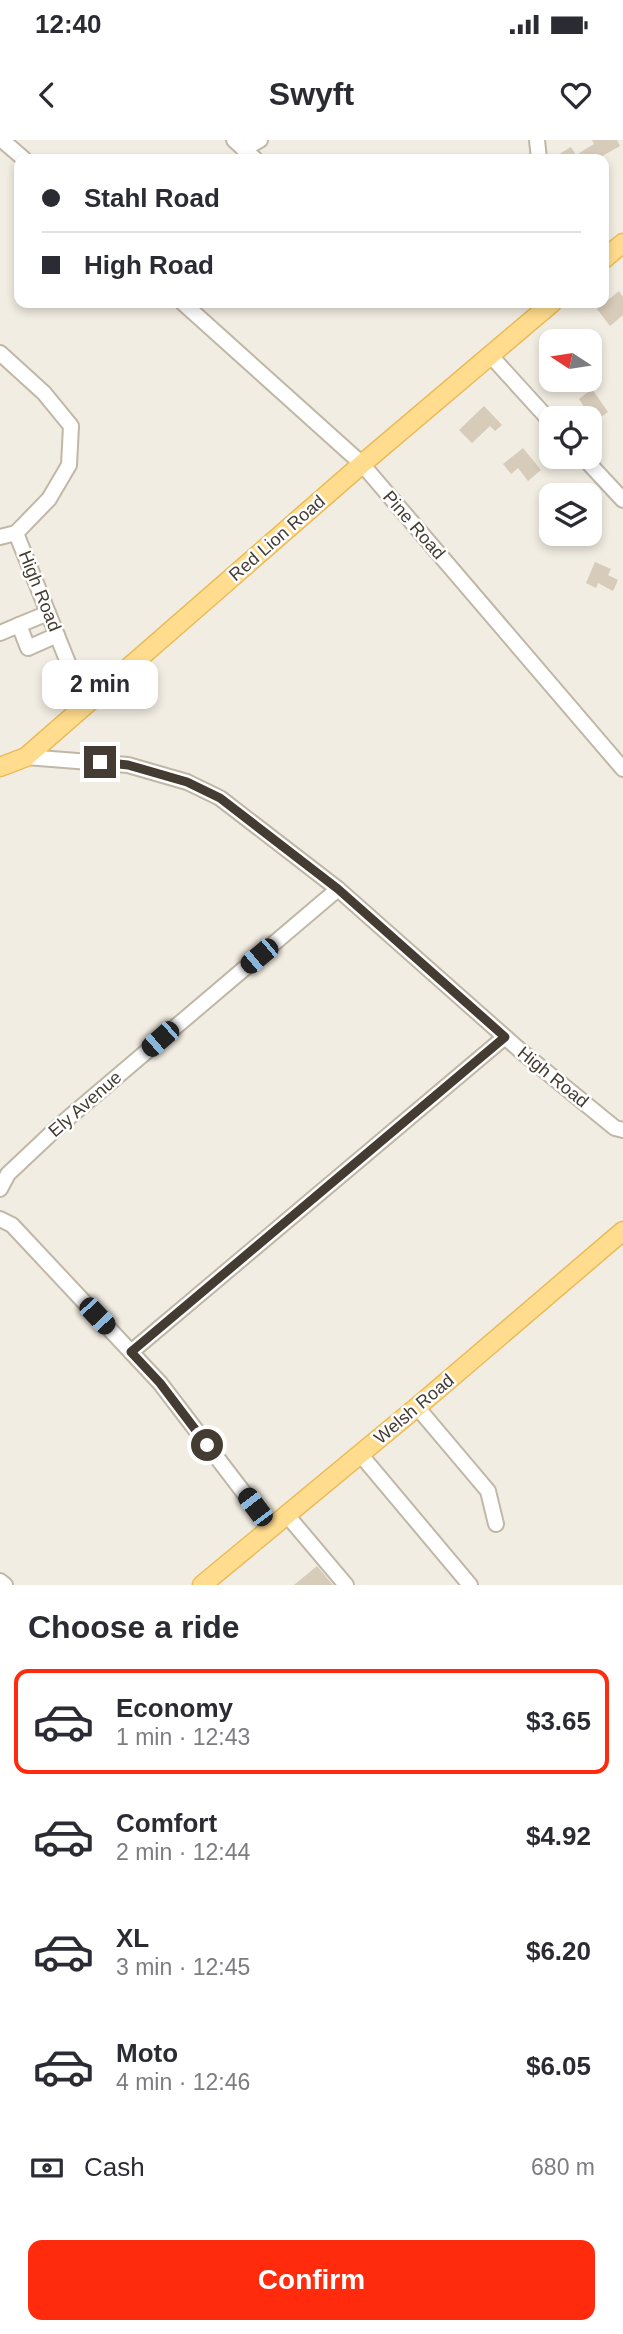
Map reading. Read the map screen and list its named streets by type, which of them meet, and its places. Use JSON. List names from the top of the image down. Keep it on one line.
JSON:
{"streets":{"main road":["Red Lion Road","Welsh Road"],"street":["Pine Road","High Road","Ely Avenue"]},"crossings":[["Pine Road","Red Lion Road"],["Red Lion Road","High Road"],["High Road","Ely Avenue"]],"north":"left","page":{"status":"12:40","header":"Swyft","banner":["Stahl Road","High Road"],"bubble":"2 min","heading":"Choose a ride","list":[{"name":"Economy","note":"1 min · 12:43","value":"$3.65"},{"name":"Comfort","note":"2 min · 12:44","value":"$4.92"},{"name":"XL","note":"3 min · 12:45","value":"$6.20"},{"name":"Moto","note":"4 min · 12:46","value":"$6.05"}],"pay":["Cash","680 m"],"buttons":"Confirm"}}
